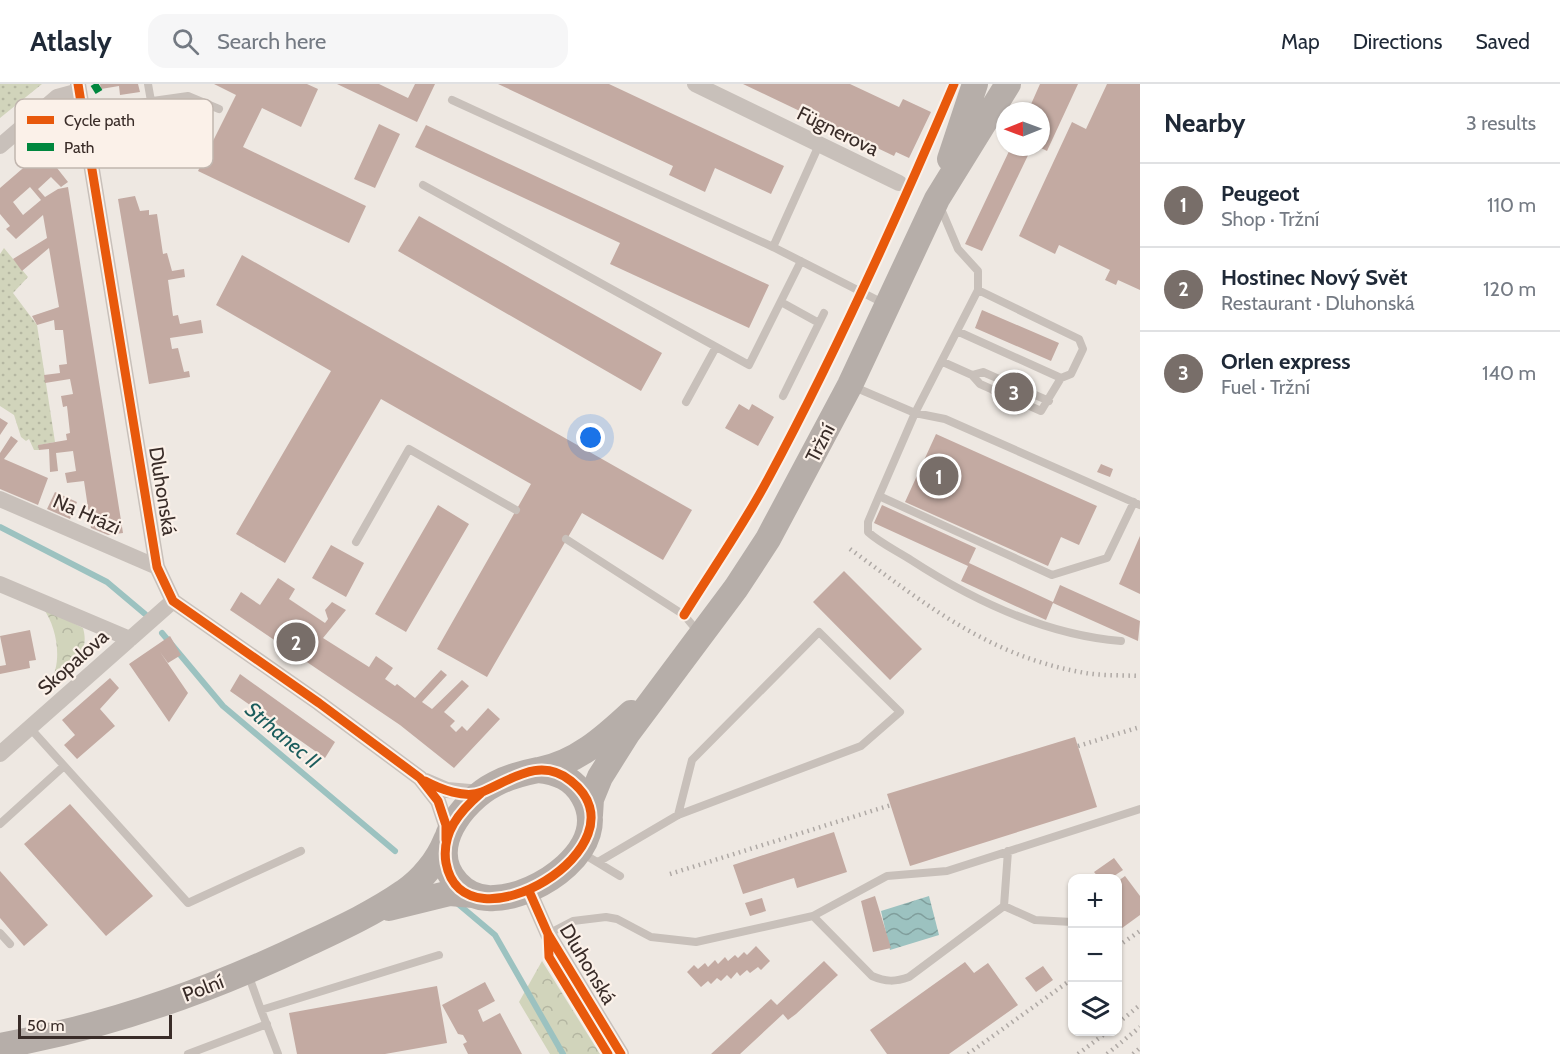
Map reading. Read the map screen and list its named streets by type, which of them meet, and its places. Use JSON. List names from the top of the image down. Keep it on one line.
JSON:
{"streets":{"main road":["Tržní","Dluhonská","Polní"],"street":["Fügnerova","Na Hrázi","Skopalova"]},"crossings":[["Tržní","Dluhonská"],["Tržní","Polní"],["Dluhonská","Na Hrázi"],["Dluhonská","Skopalova"],["Dluhonská","Polní"]],"water":["Strhanec II"],"legend":["Cycle path","Path"],"scale_bar":"50 m","north":"left","page":{"header":"Atlasly","search":"Search here","nav":["Map","Directions","Saved"],"heading":["Nearby","3 results"],"list":[{"mark":"1","name":"Peugeot","note":"Shop · Tržní","value":"110 m"},{"mark":"2","name":"Hostinec Nový Svět","note":"Restaurant · Dluhonská","value":"120 m"},{"mark":"3","name":"Orlen express","note":"Fuel · Tržní","value":"140 m"}],"pins":["3","1","2"],"map_buttons":["+","−"],"scale":"50 m"}}
